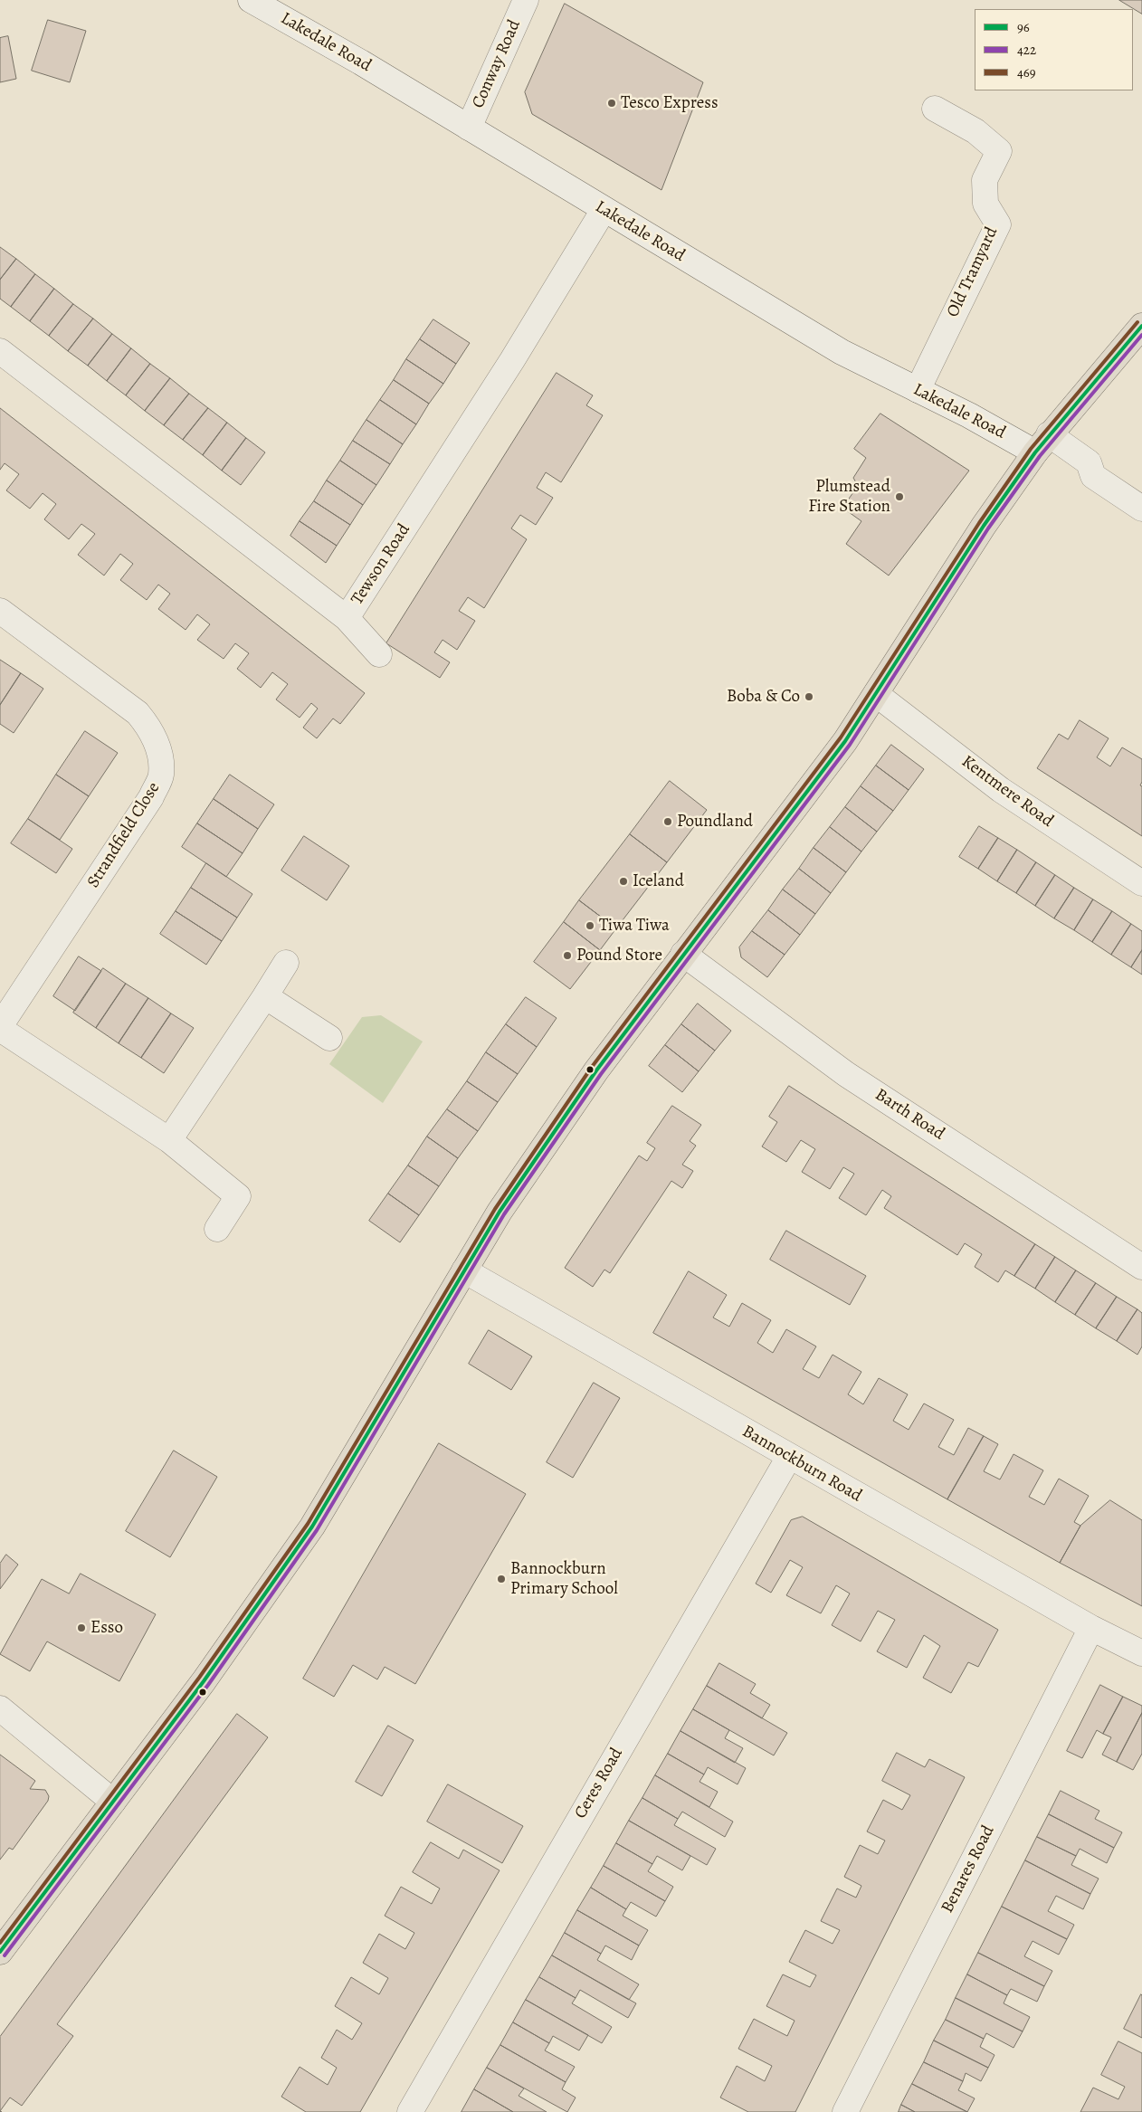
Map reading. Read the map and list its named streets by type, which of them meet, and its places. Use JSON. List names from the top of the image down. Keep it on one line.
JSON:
{"streets":{"street":["Lakedale Road","Conway Road","Old Tramyard","Tewson Road","Kentmere Road","Strandfield Close","Barth Road","Bannockburn Road","Ceres Road","Benares Road"]},"crossings":[["Lakedale Road","Conway Road"],["Lakedale Road","Old Tramyard"],["Lakedale Road","Tewson Road"],["Bannockburn Road","Ceres Road"],["Bannockburn Road","Benares Road"]],"places":["Tesco Express","Plumstead Fire Station","Boba & Co","Poundland","Iceland","Tiwa Tiwa","Pound Store","Bannockburn Primary School","Esso"],"lines":["transit line 469","transit line 96","transit line 422"],"legend":["96","422","469"]}
